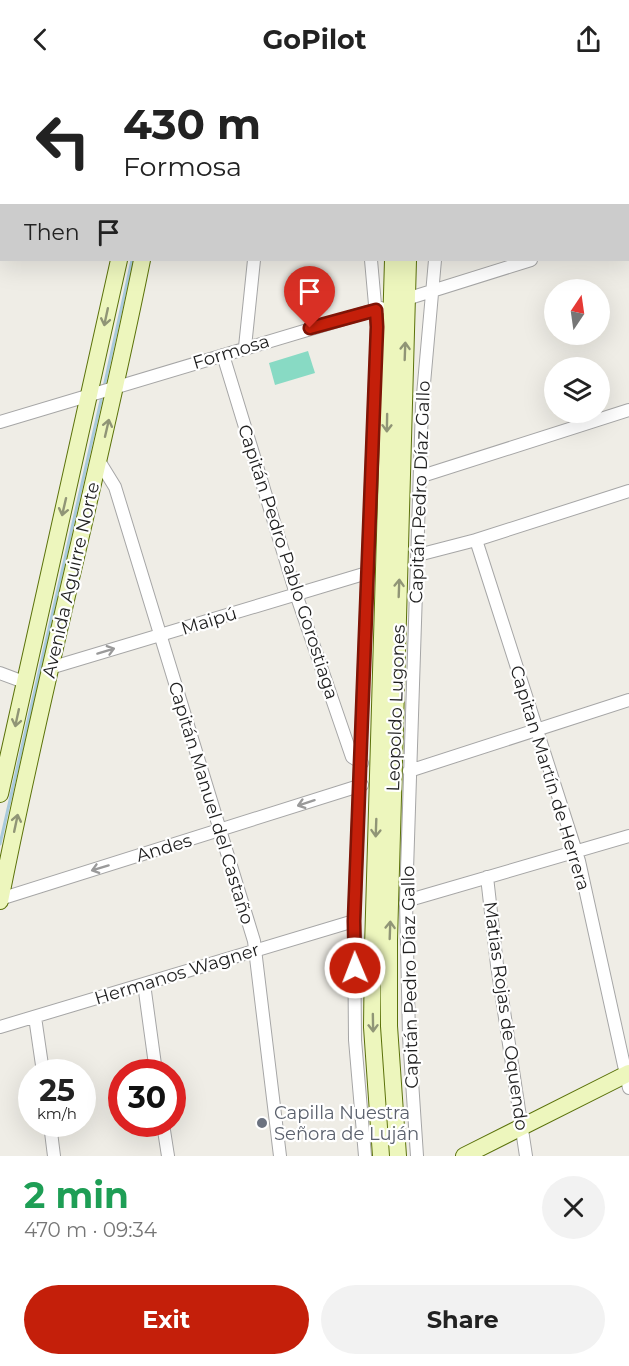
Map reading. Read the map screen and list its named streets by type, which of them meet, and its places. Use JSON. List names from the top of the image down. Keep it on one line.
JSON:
{"streets":{"main road":["Avenida Aguirre Norte","Leopoldo Lugones"],"street":["Formosa","Capitán Pedro Díaz Gallo","Capitán Pedro Pablo Gorostiaga","Maipú","Capitan Martín de Herrera","Capitán Manuel del Castaño","Andes","Hermanos Wagner","Matias Rojas de Oquendo"]},"crossings":[["Formosa","Capitán Pedro Díaz Gallo"],["Formosa","Capitán Pedro Pablo Gorostiaga"],["Formosa","Avenida Aguirre Norte"],["Formosa","Leopoldo Lugones"],["Capitán Pedro Pablo Gorostiaga","Maipú"],["Avenida Aguirre Norte","Maipú"],["Avenida Aguirre Norte","Capitán Manuel del Castaño"],["Avenida Aguirre Norte","Andes"],["Maipú","Capitán Manuel del Castaño"],["Capitán Manuel del Castaño","Andes"],["Capitán Manuel del Castaño","Hermanos Wagner"]],"one_way":["Andes"],"places":["Capilla Nuestra Señora de Luján"],"north":"top","page":{"header":"GoPilot","turn":["430 m","Formosa"],"then":"Then","speed":"25 km/h","limit":"30","heading":["2 min","470 m · 09:34"],"buttons":["Exit","Share"]}}
